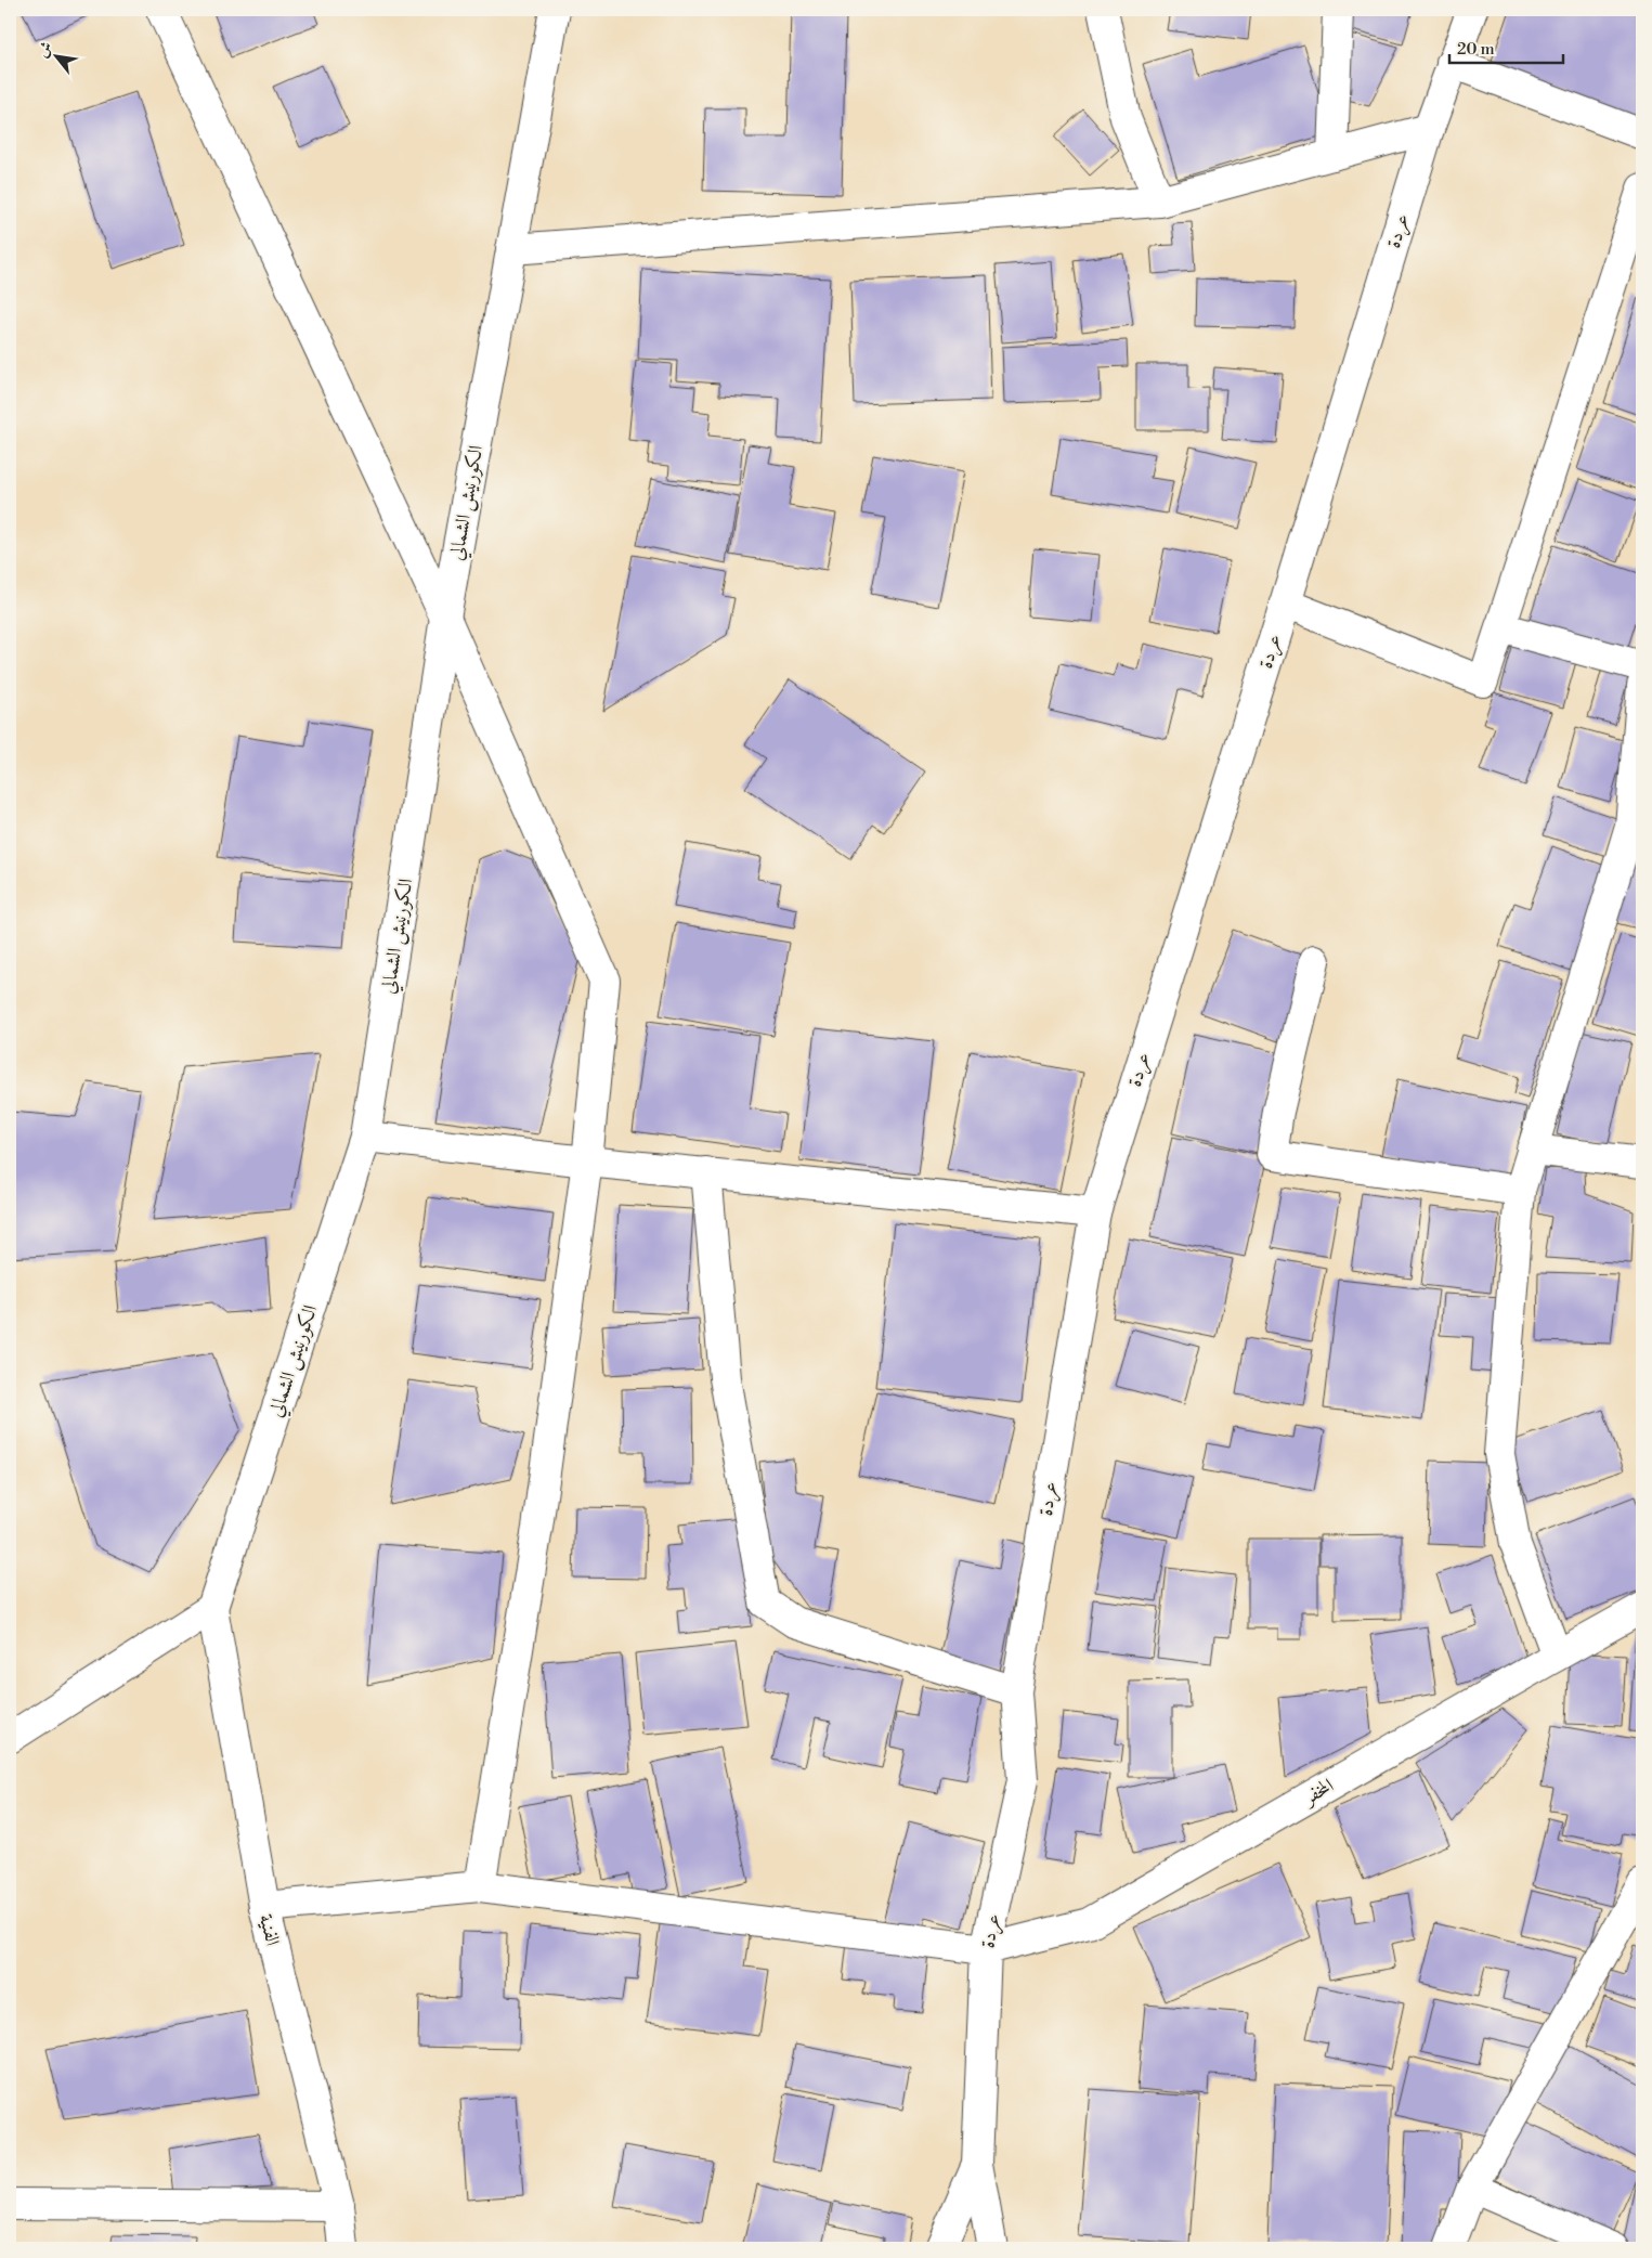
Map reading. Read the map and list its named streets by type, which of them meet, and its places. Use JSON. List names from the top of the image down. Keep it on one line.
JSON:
{"streets":{"street":["عردة","الكورنيش الشمالي","المخفر","الفنية"]},"crossings":[["عردة","المخفر"],["الكورنيش الشمالي","الفنية"]],"scale_bar":"20 m","north":"top left"}
